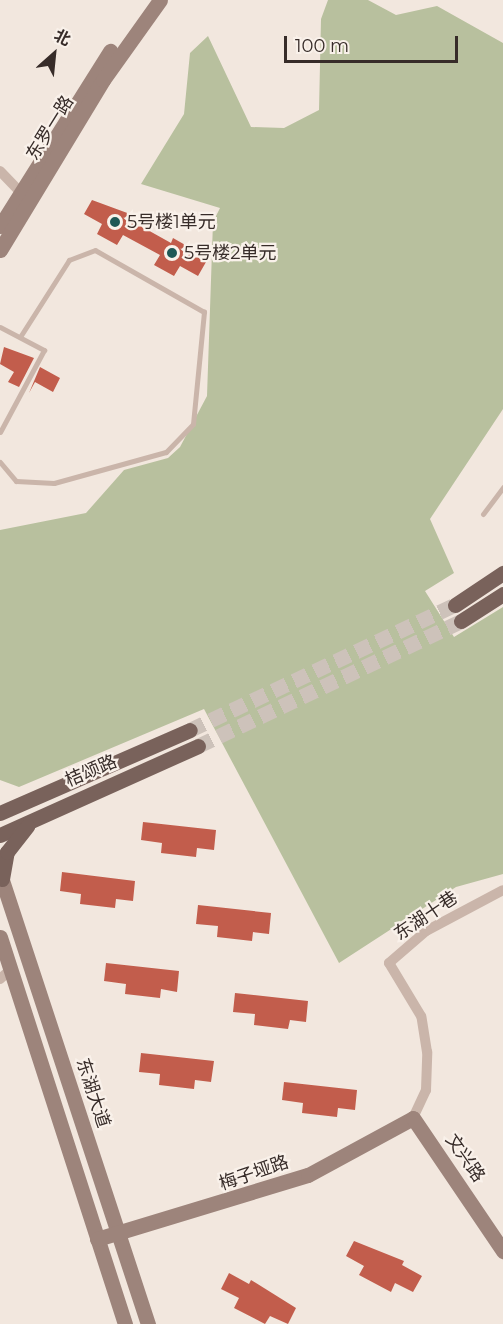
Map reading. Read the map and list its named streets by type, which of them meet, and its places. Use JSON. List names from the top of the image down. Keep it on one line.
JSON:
{"streets":{"main road":["东罗一路","桔颂路","东湖大道","文兴路","梅子垭路"],"street":["东湖十巷"]},"crossings":[["东湖十巷","文兴路"],["东湖十巷","梅子垭路"],["东湖大道","梅子垭路"],["文兴路","梅子垭路"]],"places":["5号楼1单元","5号楼2单元"],"scale_bar":"100 m","north":"top right"}
